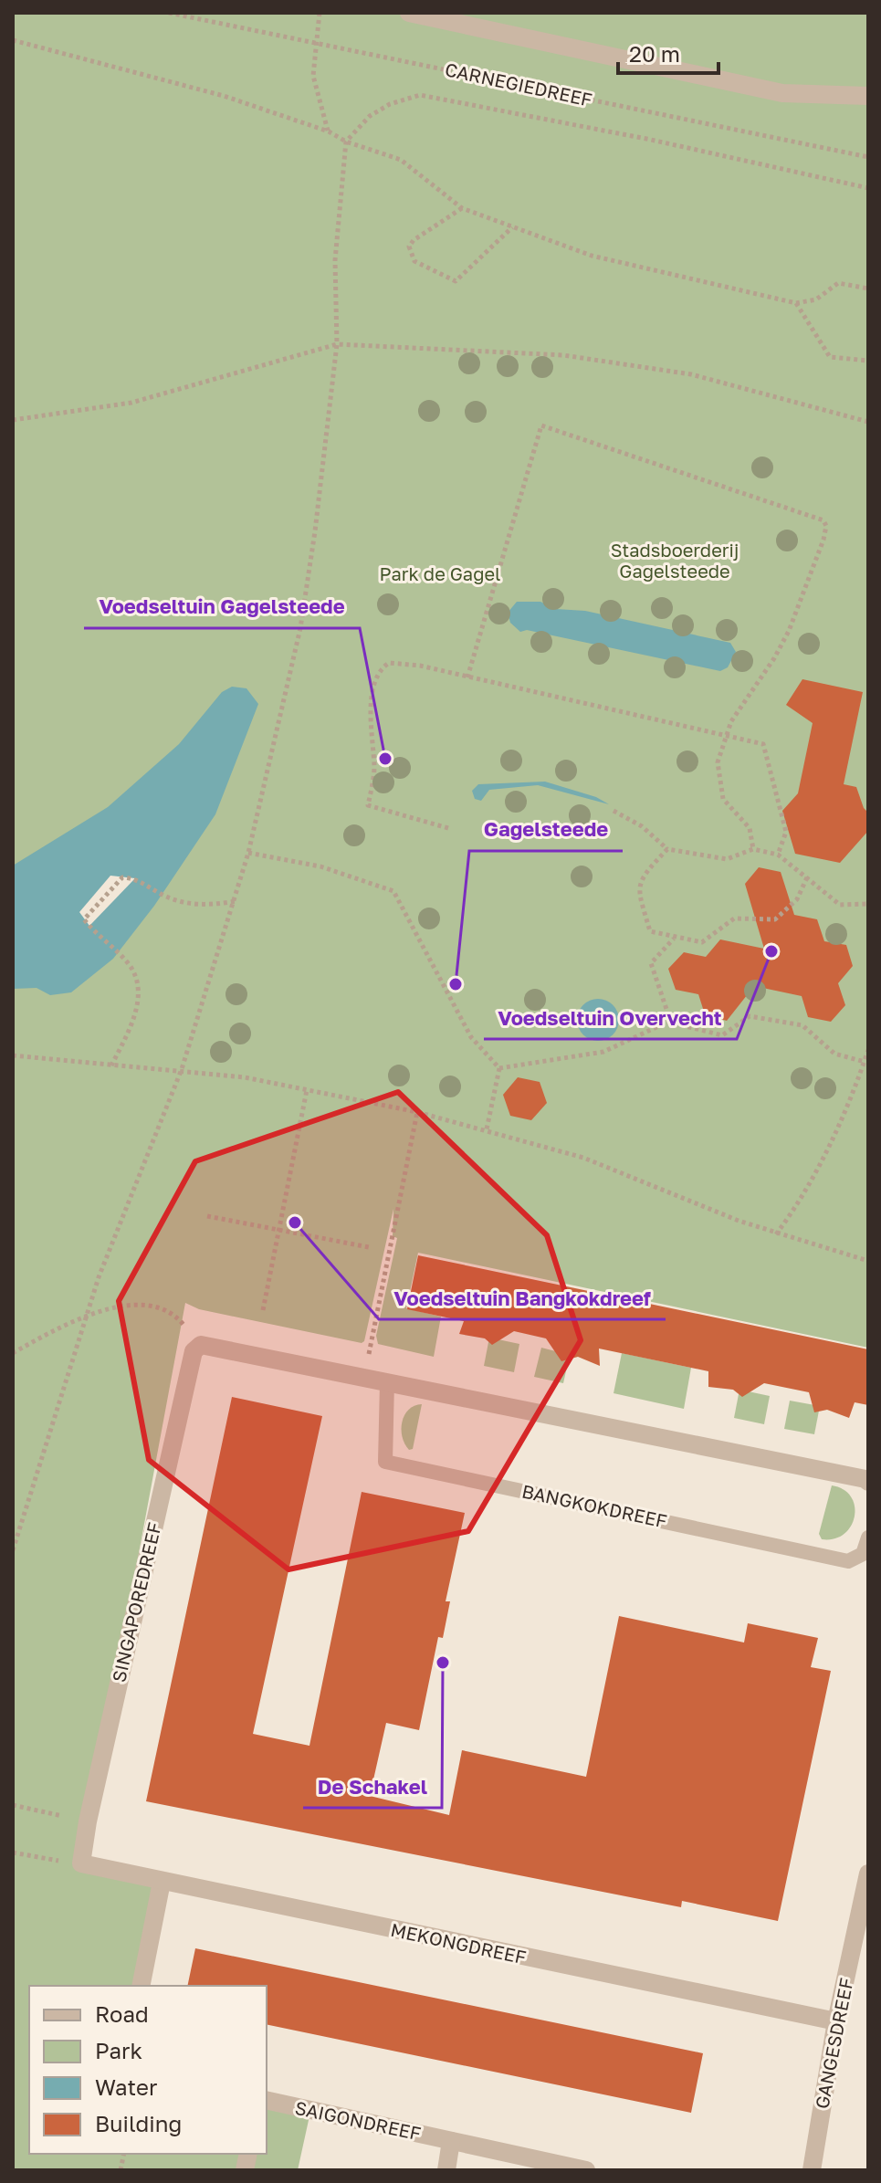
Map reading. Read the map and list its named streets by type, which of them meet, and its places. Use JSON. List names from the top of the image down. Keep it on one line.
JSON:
{"streets":{"street":["SINGAPOREDREEF","MEKONGDREEF","GANGESDREEF","SAIGONDREEF"],"lane":["BANGKOKDREEF"],"path":["CARNEGIEDREEF"]},"crossings":[["SINGAPOREDREEF","MEKONGDREEF"],["MEKONGDREEF","GANGESDREEF"]],"parks":["Stadsboerderij Gagelsteede","Park de Gagel"],"places":["Voedseltuin Gagelsteede","Voedseltuin Overvecht","Gagelsteede","Voedseltuin Bangkokdreef","De Schakel"],"legend":["Road","Park","Water","Building"],"scale_bar":"20 m"}
